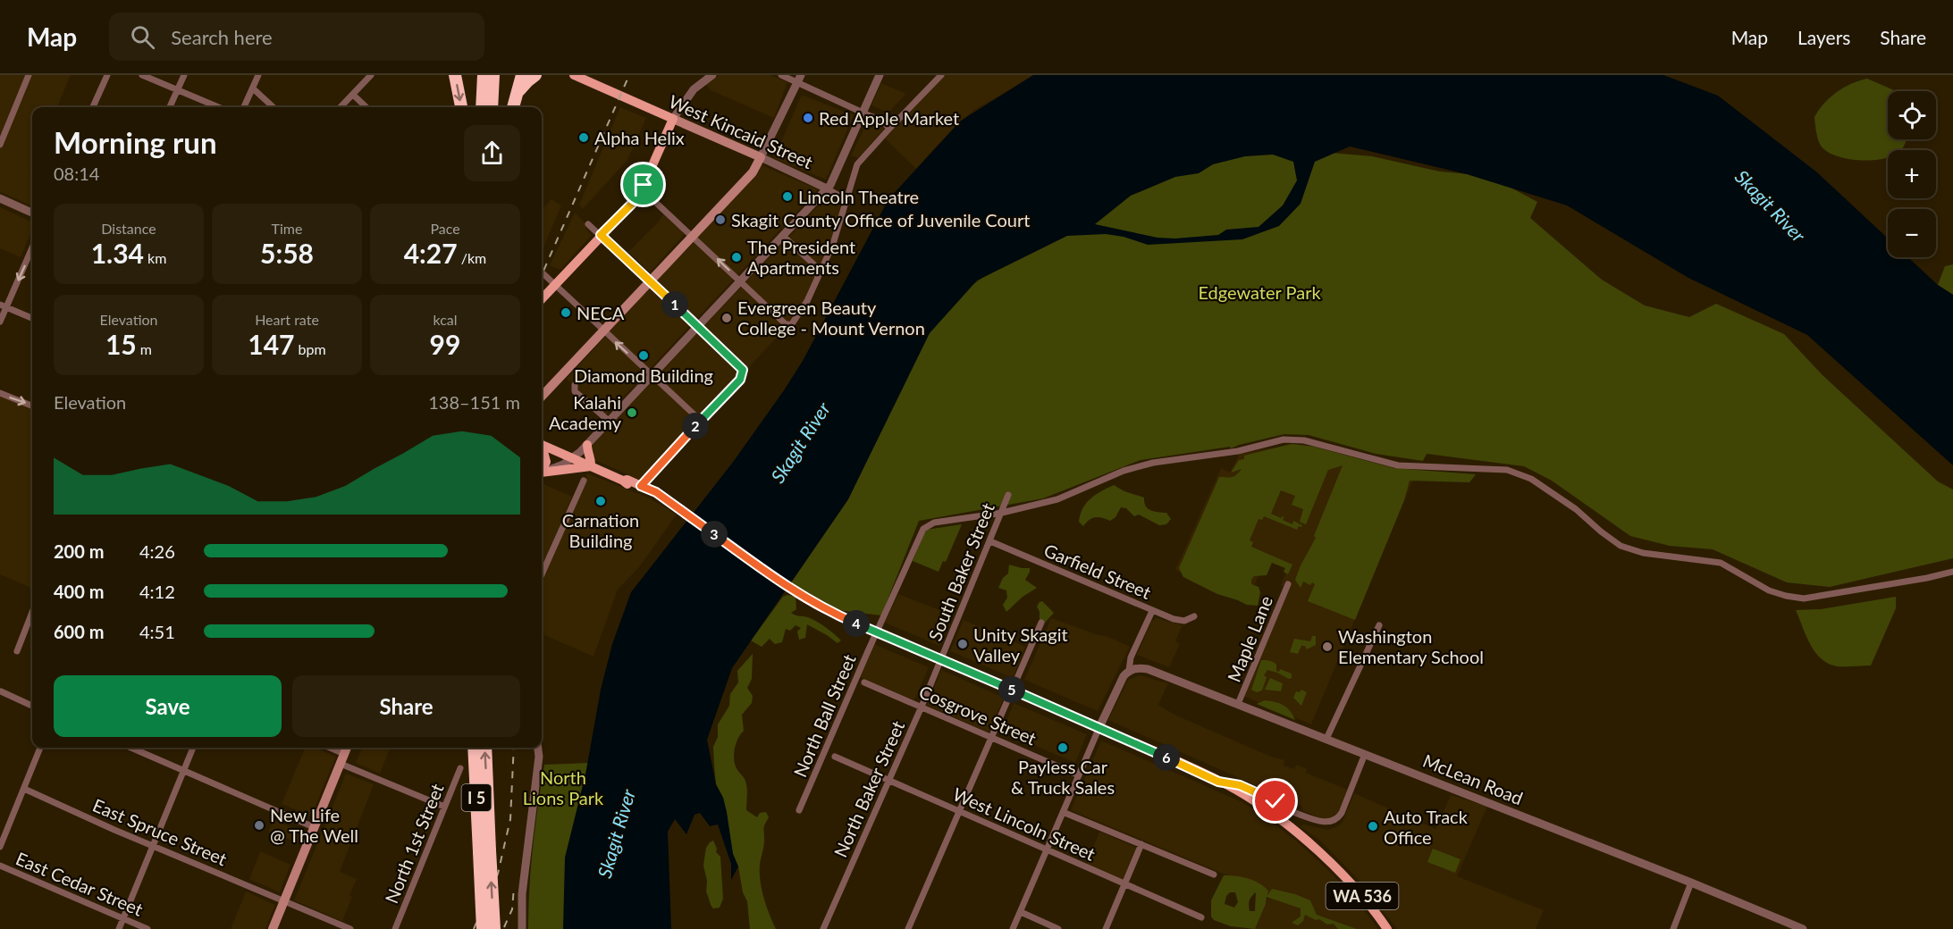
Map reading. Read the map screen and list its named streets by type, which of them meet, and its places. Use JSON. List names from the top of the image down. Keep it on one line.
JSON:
{"streets":{"highway":["I 5"],"main road":["West Kincaid Street","WA 536"],"street":["Garfield Street","South Baker Street","Maple Lane","Cosgrove Street","North Ball Street","McLean Road","North Baker Street","West Lincoln Street","East Spruce Street","North 1st Street","East Cedar Street"]},"crossings":[["Garfield Street","South Baker Street"],["South Baker Street","North Ball Street"],["South Baker Street","North Baker Street"],["South Baker Street","WA 536"],["Maple Lane","McLean Road"],["Cosgrove Street","North Baker Street"],["North Ball Street","WA 536"],["North Baker Street","West Lincoln Street"],["North Baker Street","WA 536"]],"water":["Skagit River"],"parks":["Edgewater Park","North Lions Park"],"places":["Red Apple Market","Alpha Helix","Lincoln Theatre","Skagit County Office of Juvenile Court","The President Apartments","NECA","Evergreen Beauty College - Mount Vernon","Diamond Building","Kalahi Academy","Carnation Building","Unity Skagit Valley","Washington Elementary School","Payless Car & Truck Sales","New Life @ The Well","Auto Track Office"],"page":{"header":"Map","search":"Search here","nav":["Map","Layers","Share"],"map_buttons":["+","−"],"heading":["Morning run","08:14"],"stats":[["Distance","1.34 km"],["Time","5:58"],["Pace","4:27 /km"],["Elevation","15 m"],["Heart rate","147 bpm"],["kcal","99"]],"pins":["1","2","3","4","5","6"],"chart":["Elevation","138–151 m"],"list":[{"name":"200 m","note":"4:26"},{"name":"400 m","note":"4:12"},{"name":"600 m","note":"4:51"}],"buttons":["Save","Share"]}}
